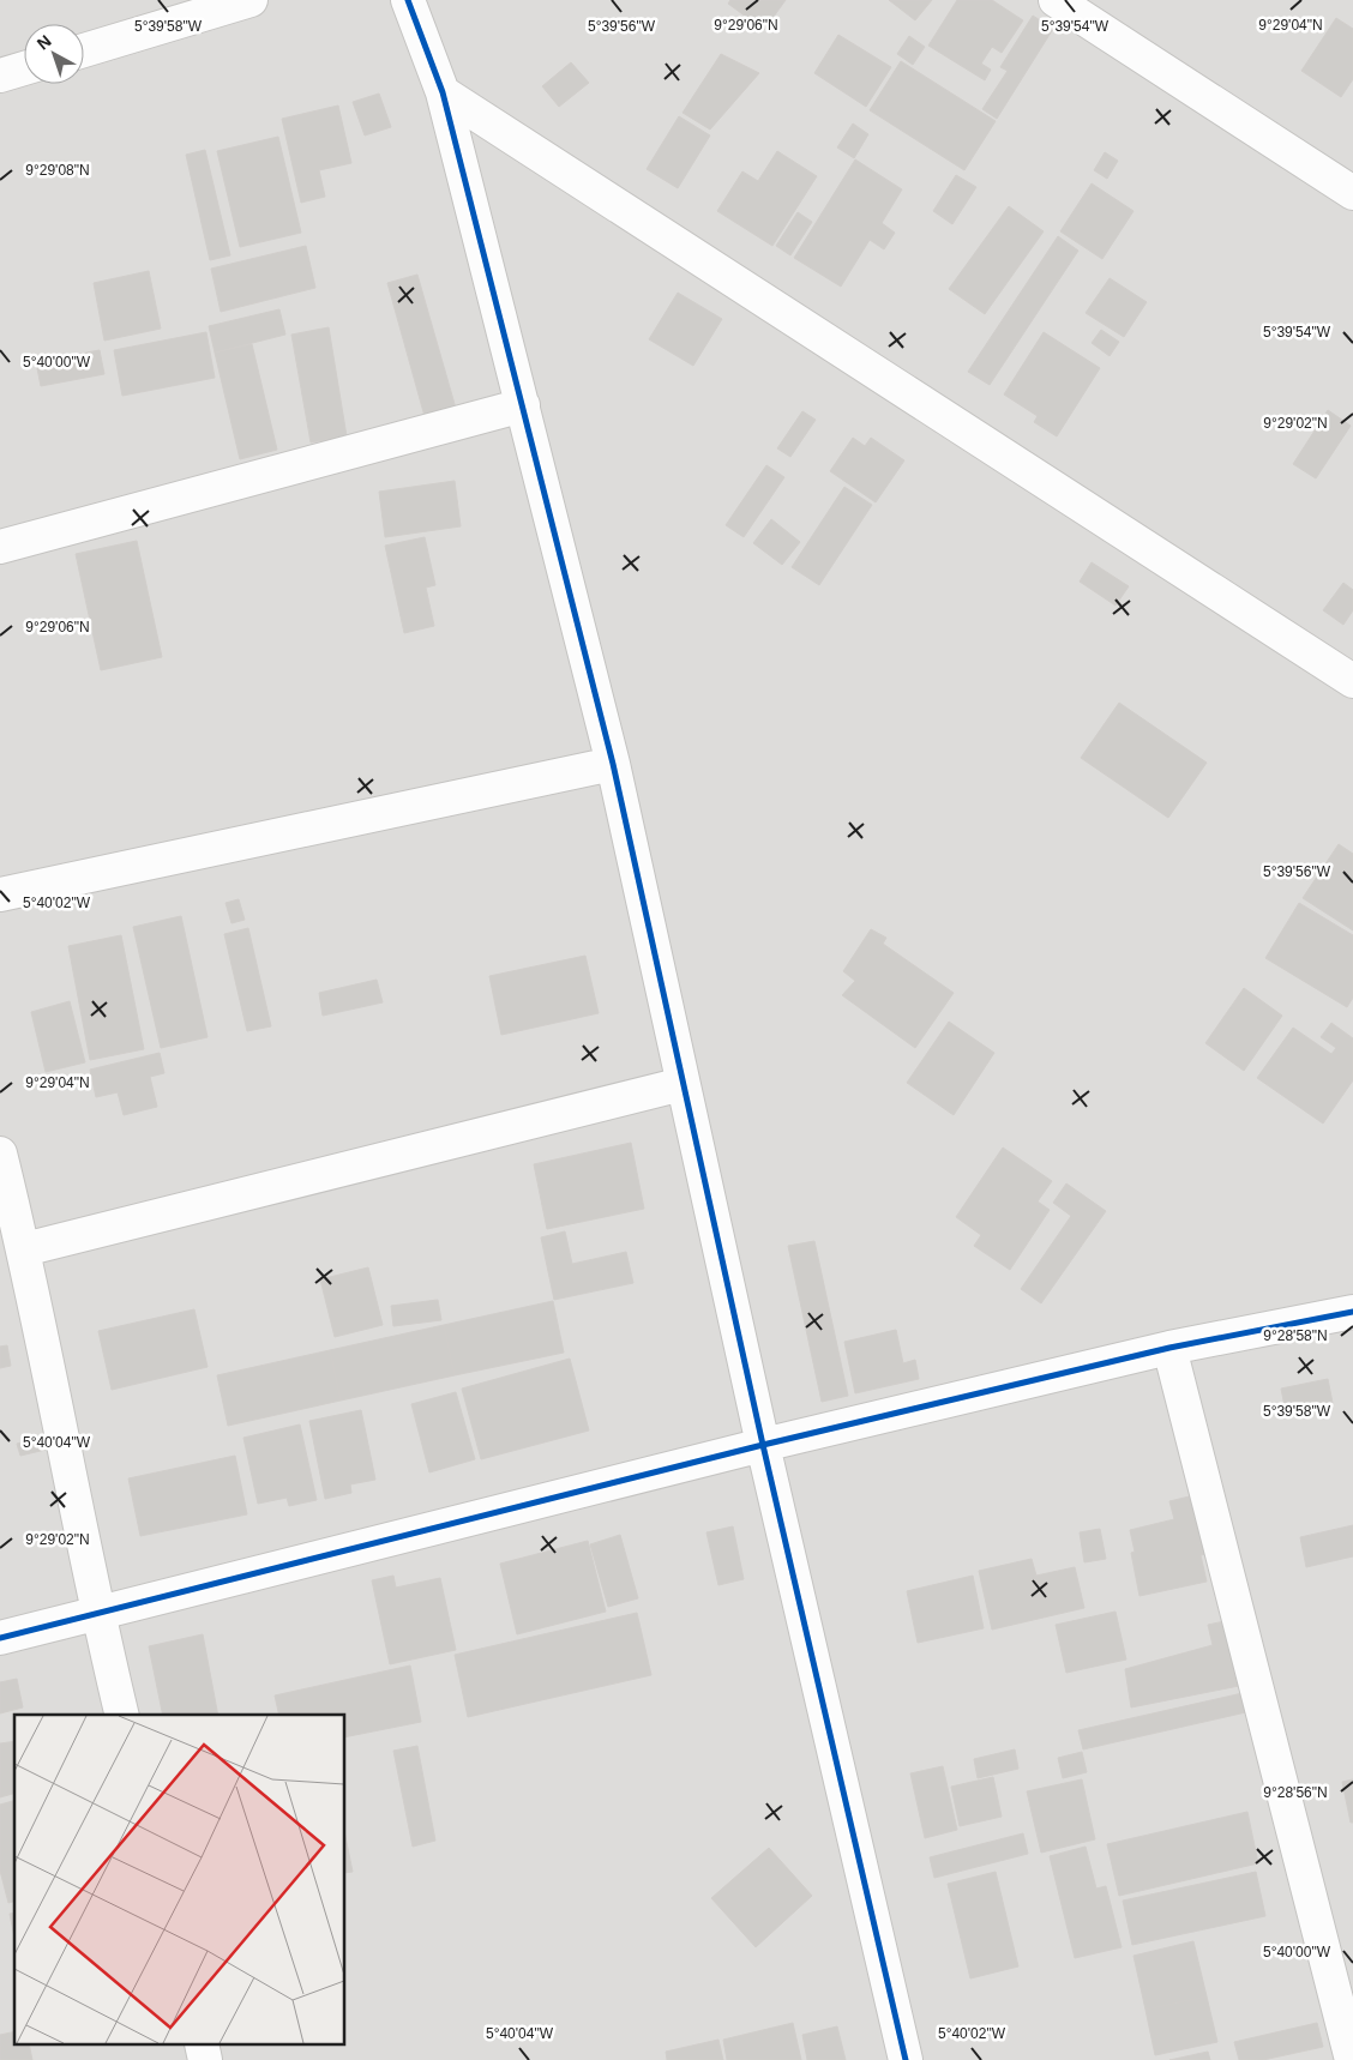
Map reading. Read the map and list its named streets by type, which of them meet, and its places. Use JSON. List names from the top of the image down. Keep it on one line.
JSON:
{"north":"top left","coordinates":["9°29'06\"N","9°29'04\"N","5°39'58\"W","5°39'56\"W","5°39'54\"W","9°29'08\"N","5°40'00\"W","9°29'02\"N","5°40'02\"W","9°28'58\"N","5°40'04\"W","9°28'56\"N"]}
